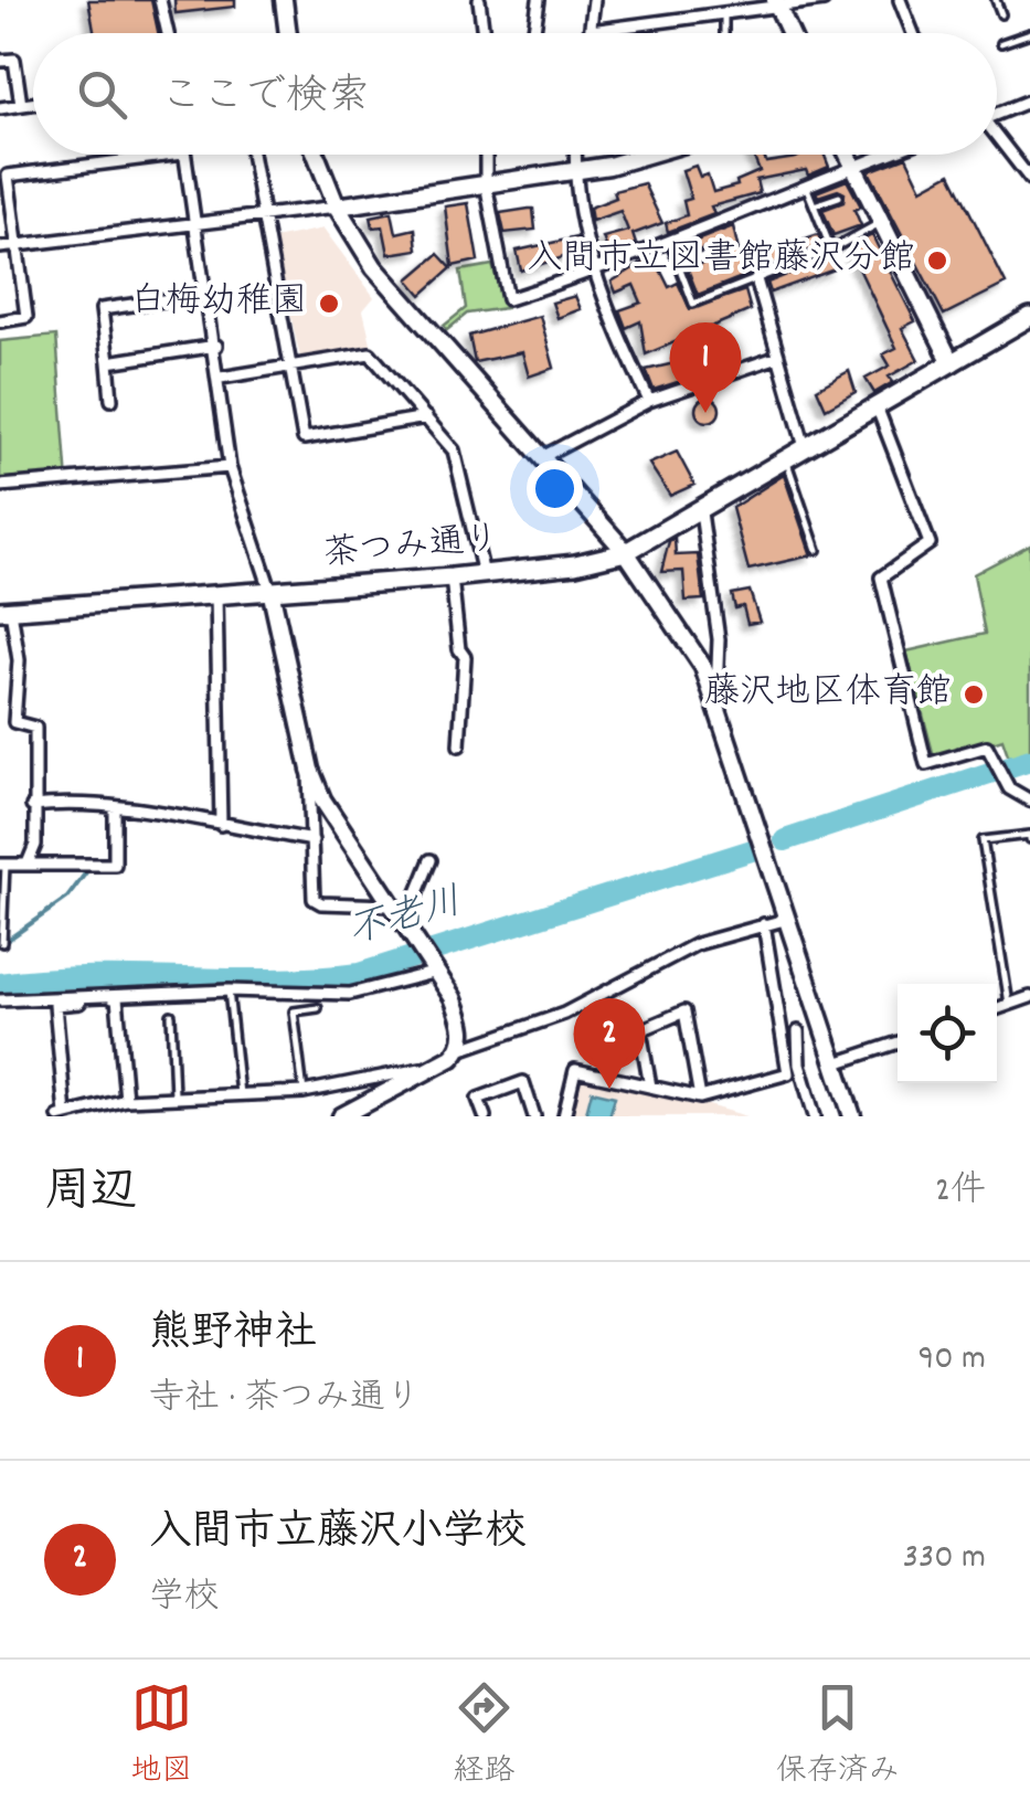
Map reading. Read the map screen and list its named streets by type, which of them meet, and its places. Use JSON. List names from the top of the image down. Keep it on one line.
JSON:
{"streets":{"main road":["茶つみ通り"]},"water":["不老川"],"places":["入間市立図書館藤沢分館","白梅幼稚園","藤沢地区体育館"],"page":{"search":"ここで検索","pins":["1","2"],"heading":["周辺","2件"],"list":[{"mark":"1","name":"熊野神社","note":"寺社 · 茶つみ通り","value":"90 m"},{"mark":"2","name":"入間市立藤沢小学校","note":"学校","value":"330 m"}],"nav":["地図","経路","保存済み"]}}
